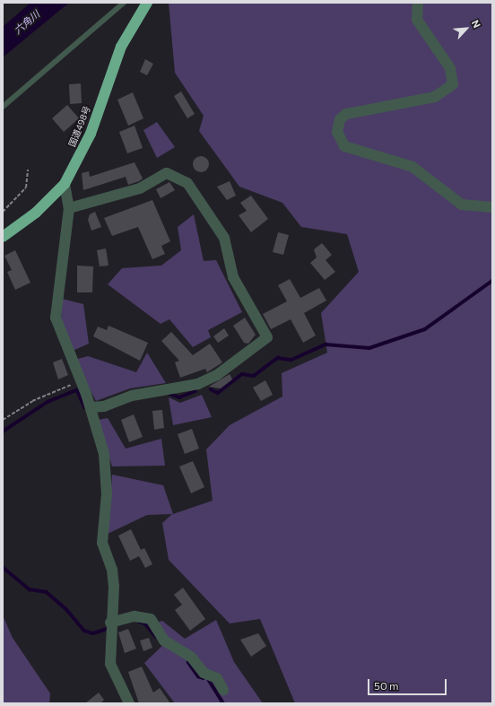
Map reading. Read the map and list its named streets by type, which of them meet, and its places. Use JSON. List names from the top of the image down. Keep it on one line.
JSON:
{"streets":{"highway":["国道498号"]},"water":["六角川"],"scale_bar":"50 m","north":"top right"}
